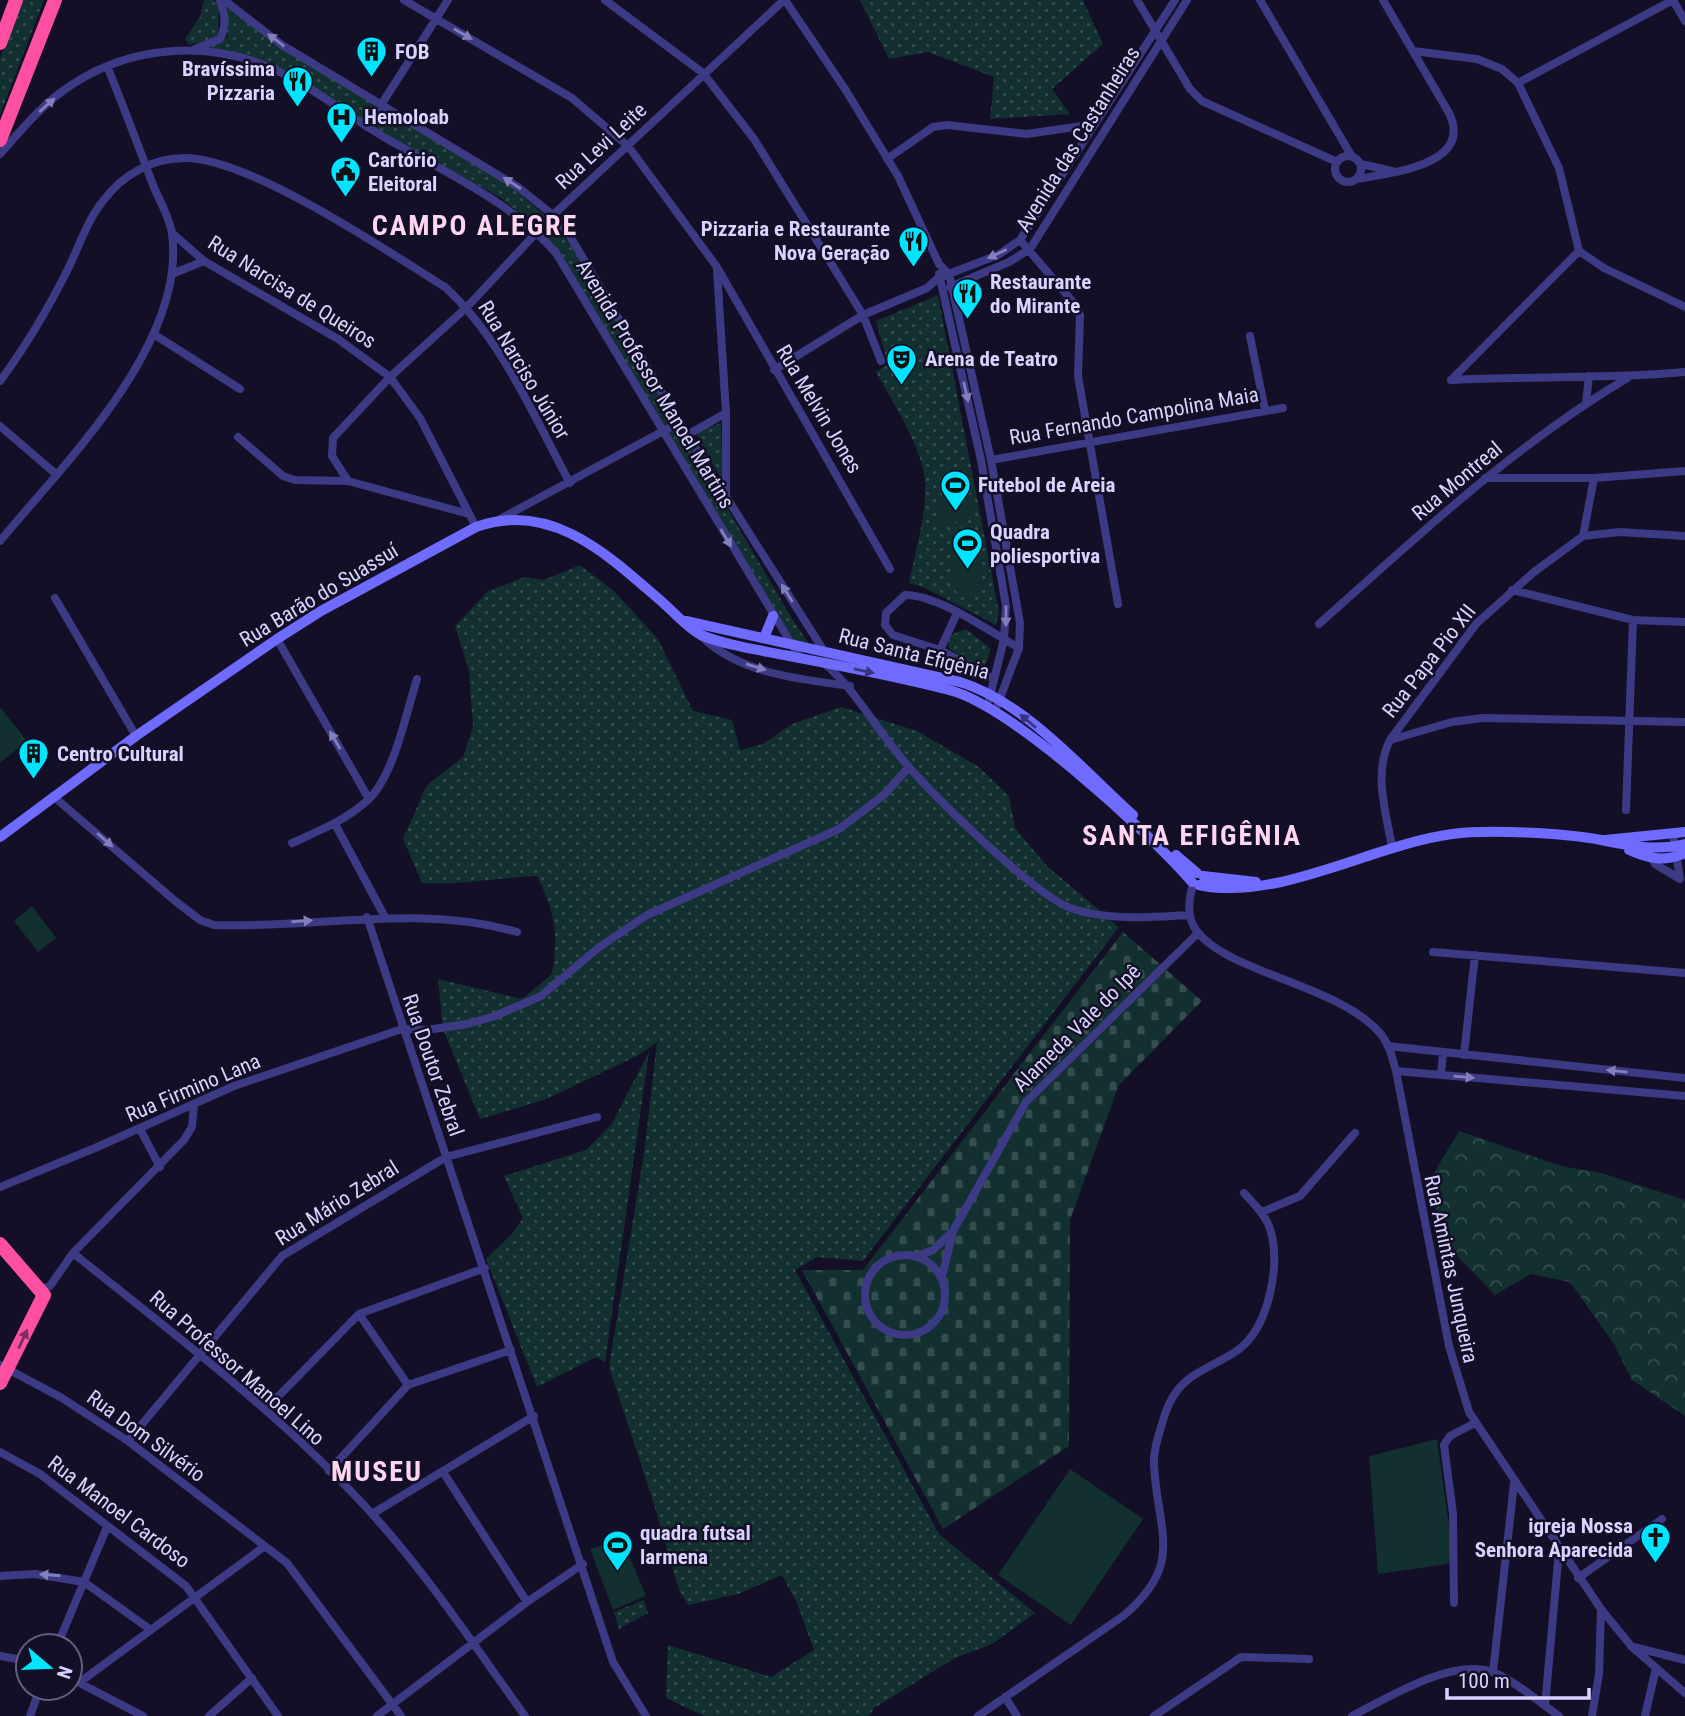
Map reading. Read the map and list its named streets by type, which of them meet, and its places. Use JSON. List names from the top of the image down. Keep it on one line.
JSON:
{"streets":{"main road":["Rua Barão do Suassuí","Rua Santa Efigênia"],"street":["Avenida das Castanheiras","Rua Levi Leite","Rua Narcisa de Queiros","Rua Narciso Júnior","Avenida Professor Manoel Martins","Rua Melvin Jones","Rua Fernando Campolina Maia","Rua Montreal","Rua Papa Pio XII","Alameda Vale do Ipê","Rua Doutor Zebral","Rua Firmino Lana","Rua Mário Zebral","Rua Amintas Junqueira","Rua Professor Manoel Lino","Rua Dom Silvério","Rua Manoel Cardoso"]},"crossings":[["Avenida das Castanheiras","Rua Melvin Jones"],["Rua Levi Leite","Rua Narcisa de Queiros"],["Rua Levi Leite","Rua Narciso Júnior"],["Rua Levi Leite","Avenida Professor Manoel Martins"],["Rua Levi Leite","Rua Melvin Jones"],["Rua Narcisa de Queiros","Rua Barão do Suassuí"],["Rua Narciso Júnior","Rua Barão do Suassuí"],["Avenida Professor Manoel Martins","Rua Barão do Suassuí"],["Avenida Professor Manoel Martins","Rua Santa Efigênia"],["Rua Barão do Suassuí","Rua Santa Efigênia"],["Alameda Vale do Ipê","Rua Amintas Junqueira"],["Rua Doutor Zebral","Rua Firmino Lana"],["Rua Doutor Zebral","Rua Mário Zebral"],["Rua Mário Zebral","Rua Professor Manoel Lino"],["Rua Mário Zebral","Rua Dom Silvério"]],"districts":["CAMPO ALEGRE","SANTA EFIGÊNIA","MUSEU"],"places":{"building":["FOB","Centro Cultural"],"restaurant":["Bravíssima Pizzaria","Pizzaria e Restaurante Nova Geração","Restaurante do Mirante"],"hospital":["Hemoloab"],"public building":["Cartório Eleitoral"],"theatre":["Arena de Teatro"],"sports":["Futebol de Areia","Quadra poliesportiva","quadra futsal larmena"],"church":["igreja Nossa Senhora Aparecida"]},"scale_bar":"100 m","north":"right"}
